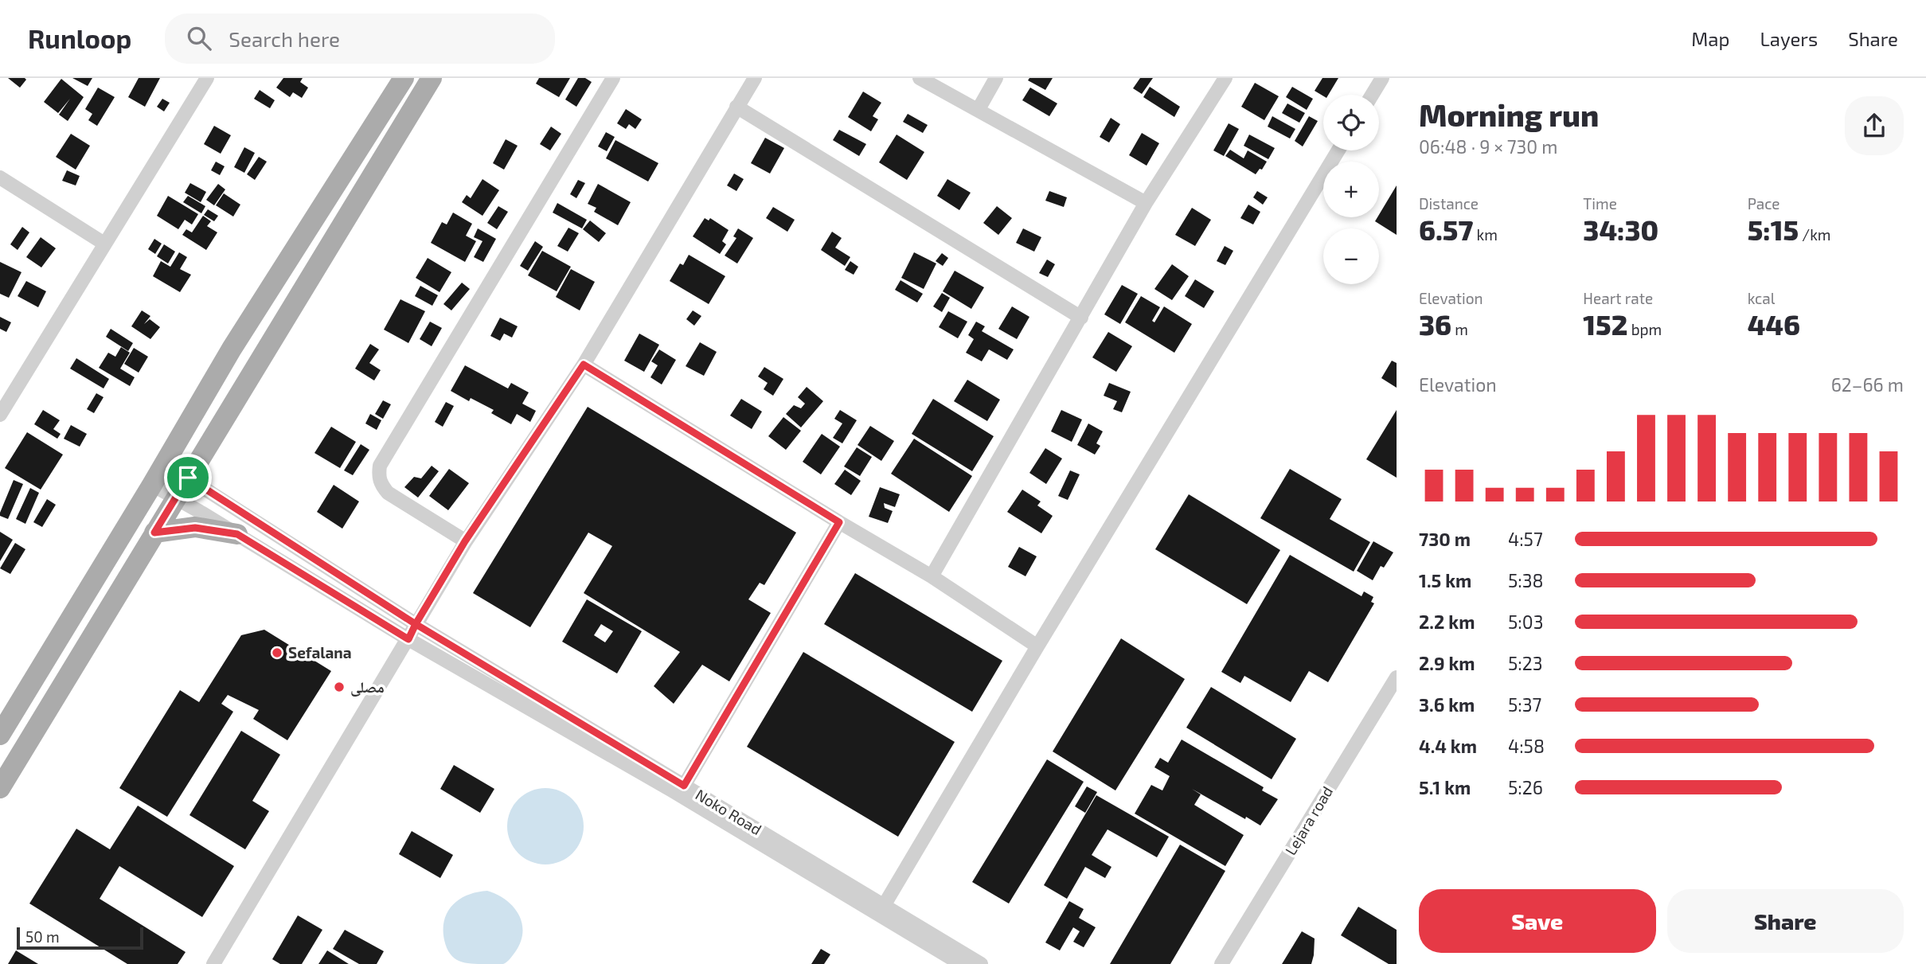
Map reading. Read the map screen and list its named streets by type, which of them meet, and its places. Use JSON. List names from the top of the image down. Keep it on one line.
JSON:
{"streets":{"street":["Noko Road","Lejara road"]},"places":["Sefalana","مصلى"],"scale_bar":"50 m","page":{"header":"Runloop","search":"Search here","nav":["Map","Layers","Share"],"heading":["Morning run","06:48 · 9 × 730 m"],"map_buttons":["+","−"],"stats":[["Distance","6.57 km"],["Time","34:30"],["Pace","5:15 /km"],["Elevation","36 m"],["Heart rate","152 bpm"],["kcal","446"]],"chart":["Elevation","62–66 m"],"list":[{"name":"730 m","note":"4:57"},{"name":"1.5 km","note":"5:38"},{"name":"2.2 km","note":"5:03"},{"name":"2.9 km","note":"5:23"},{"name":"3.6 km","note":"5:37"},{"name":"4.4 km","note":"4:58"},{"name":"5.1 km","note":"5:26"}],"buttons":["Save","Share"],"scale":"50 m"}}
